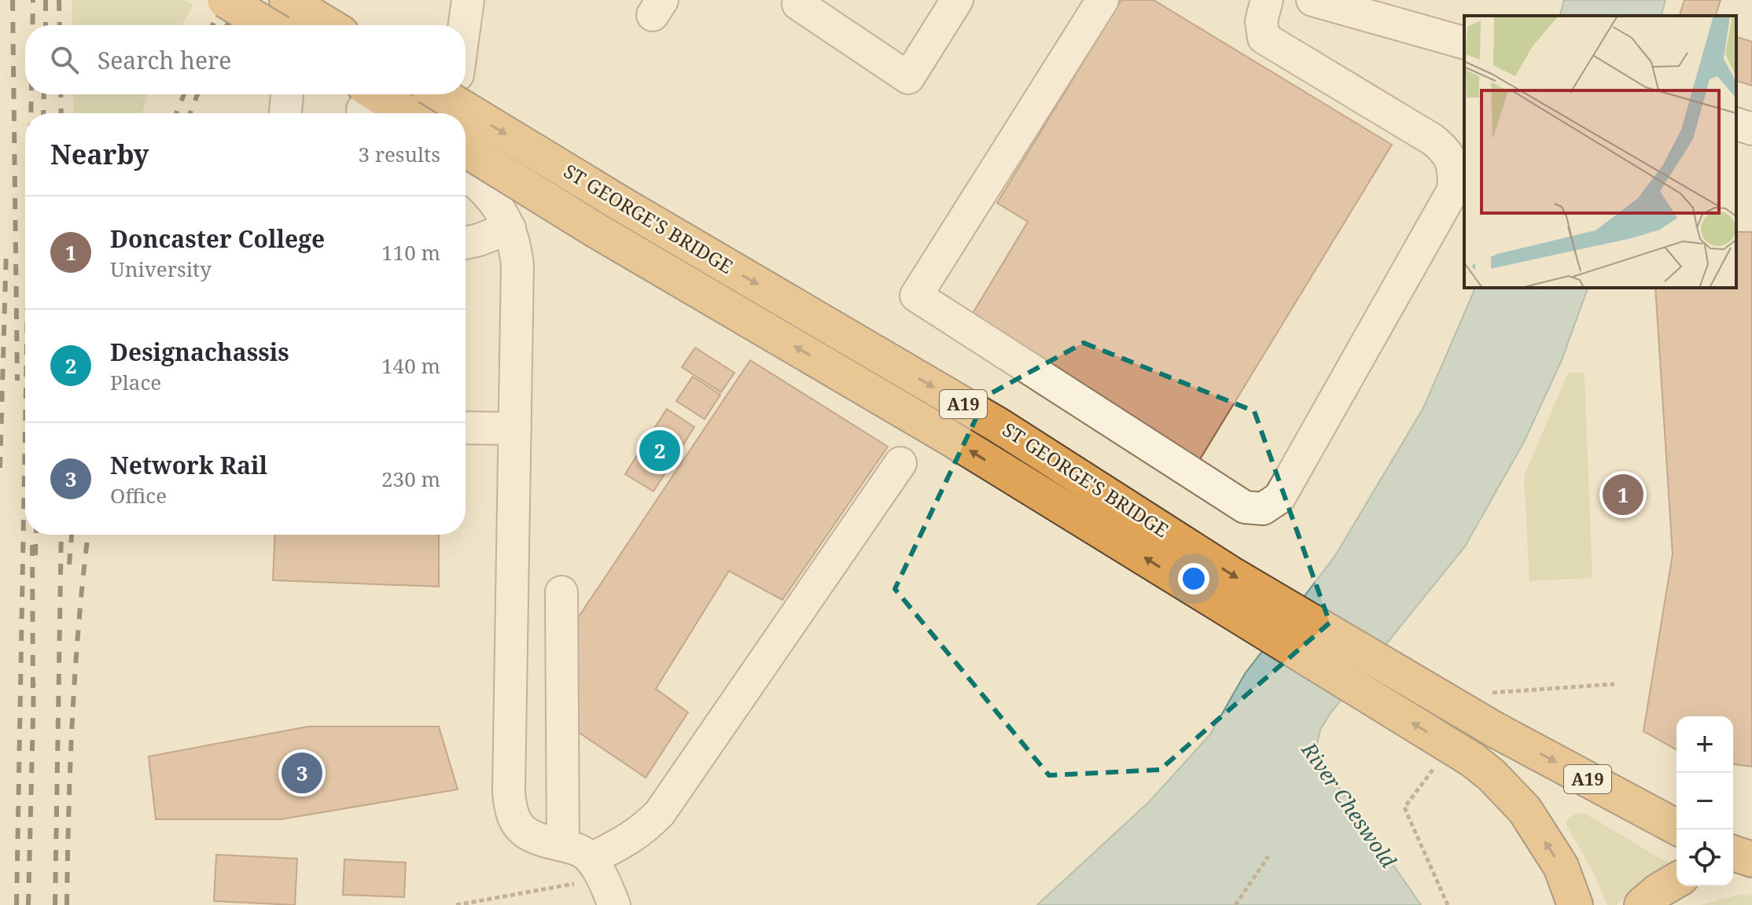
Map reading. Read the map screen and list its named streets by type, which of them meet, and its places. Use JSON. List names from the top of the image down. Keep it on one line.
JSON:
{"streets":{"highway":["ST GEORGE'S BRIDGE","A19"]},"water":["River Cheswold"],"page":{"search":"Search here","heading":["Nearby","3 results"],"list":[{"mark":"1","name":"Doncaster College","note":"University","value":"110 m"},{"mark":"2","name":"Designachassis","note":"Place","value":"140 m"},{"mark":"3","name":"Network Rail","note":"Office","value":"230 m"}],"pins":["2","1","3"],"map_buttons":["+","−"]}}
